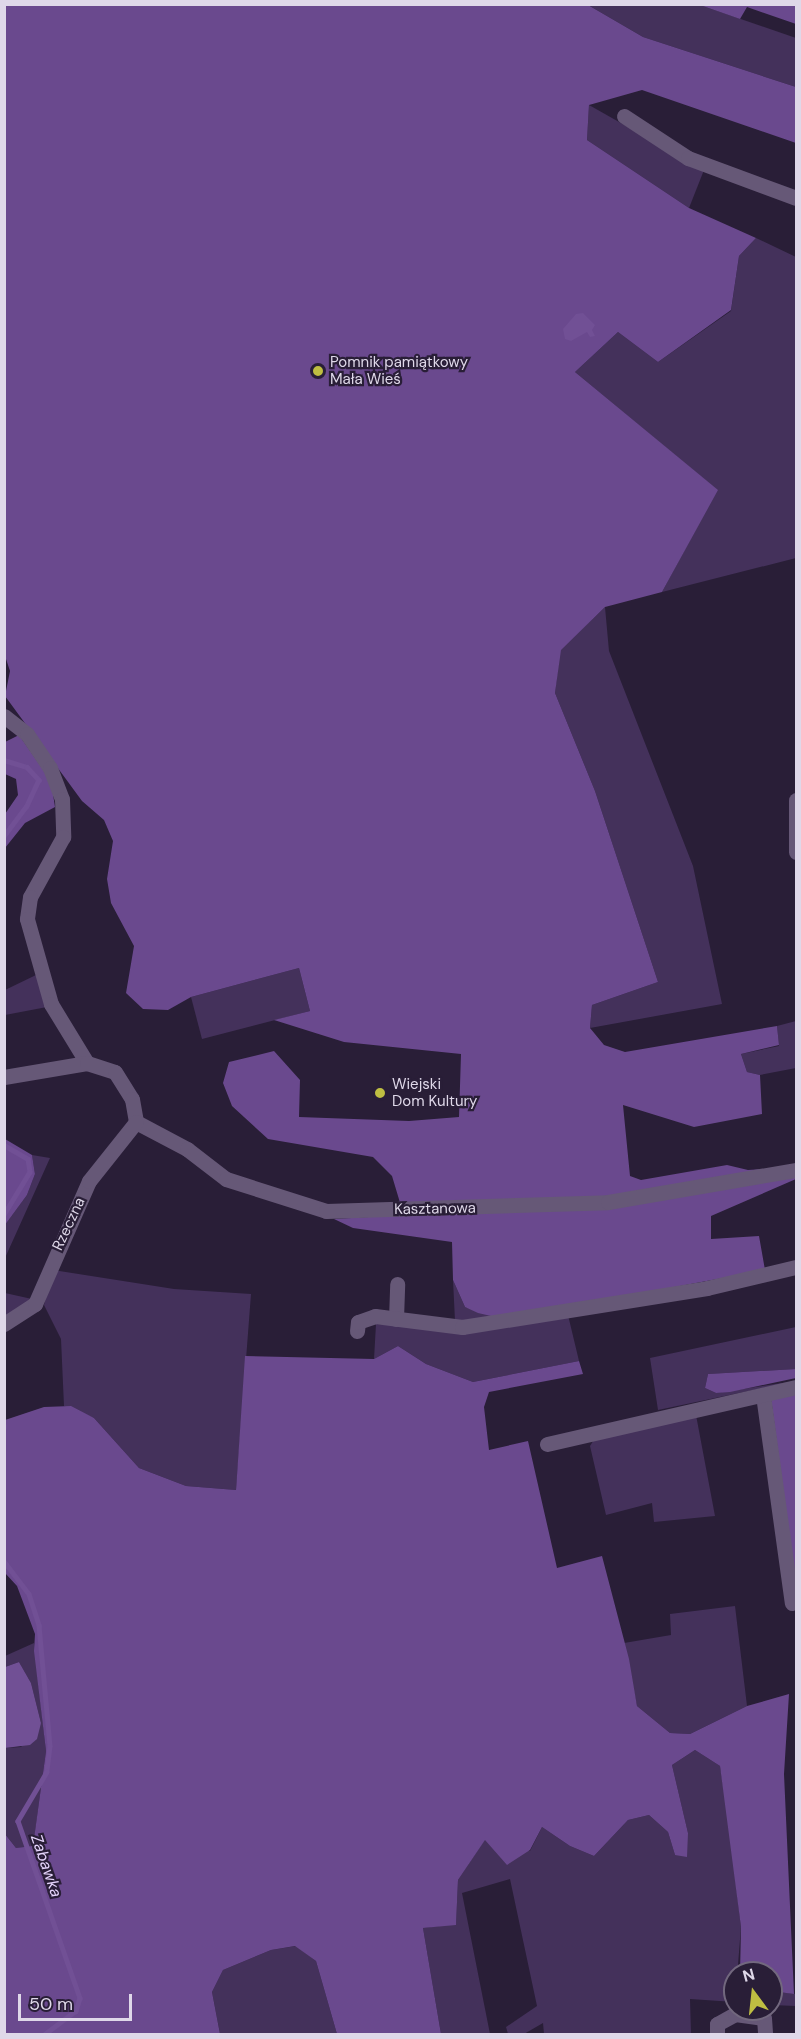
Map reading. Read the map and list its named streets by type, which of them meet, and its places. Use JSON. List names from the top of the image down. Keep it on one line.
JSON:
{"streets":{"street":["Kasztanowa","Rzeczna"]},"crossings":[["Kasztanowa","Rzeczna"]],"water":["Zabawka"],"places":["Pomnik pamiątkowy Mała Wieś","Wiejski Dom Kultury"],"scale_bar":"50 m","north":"top"}
